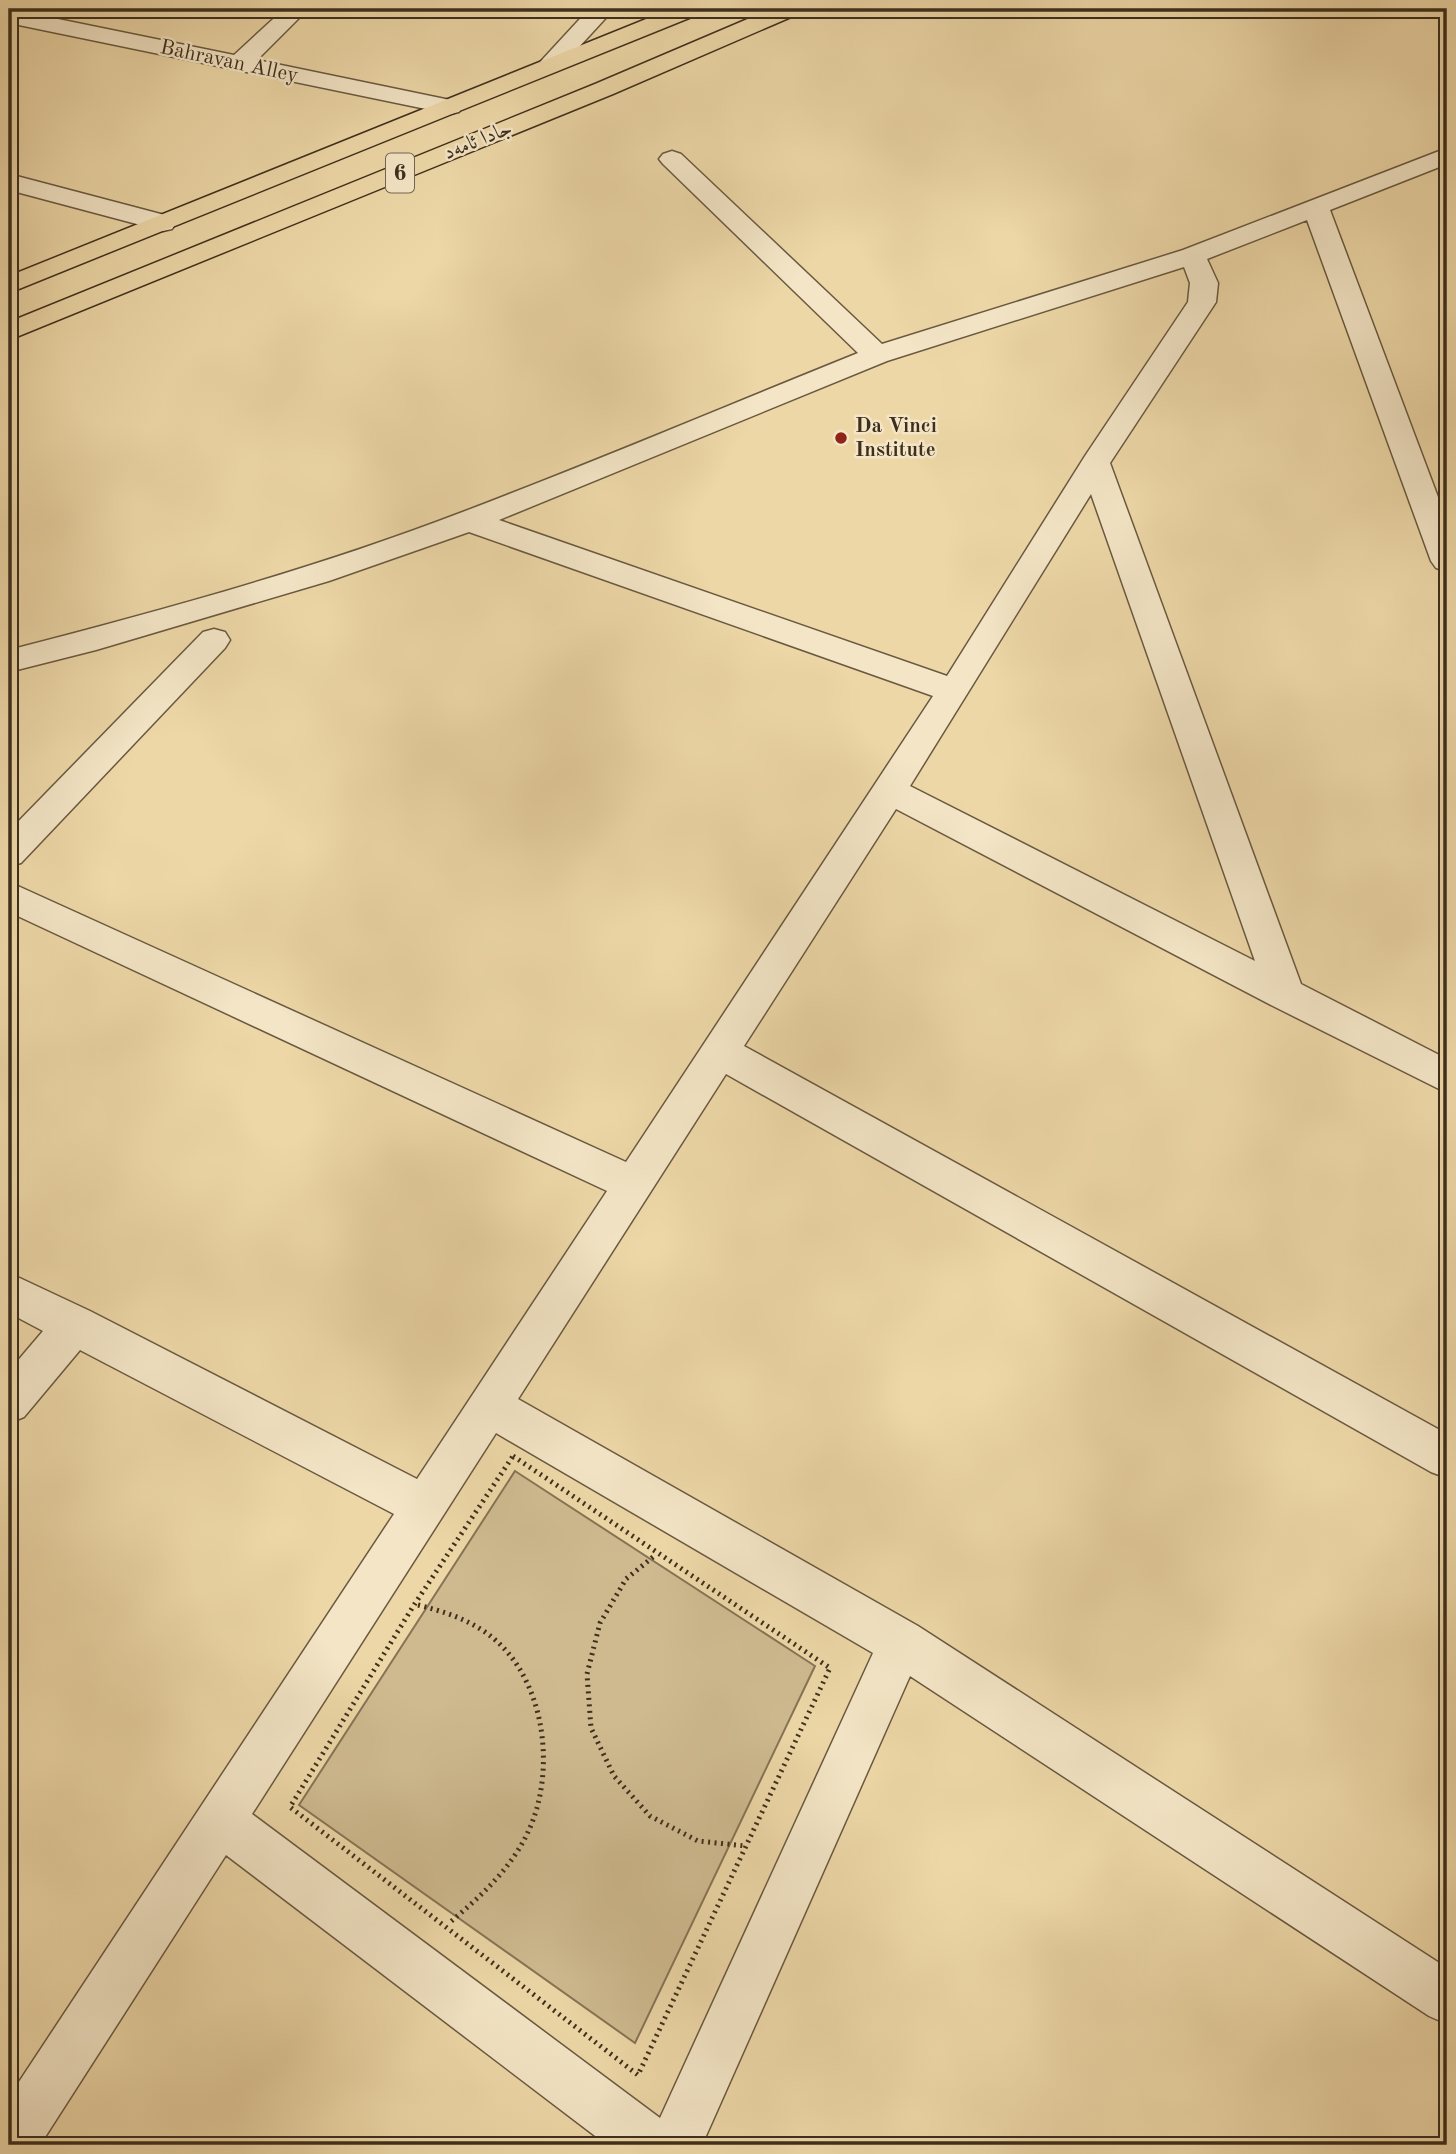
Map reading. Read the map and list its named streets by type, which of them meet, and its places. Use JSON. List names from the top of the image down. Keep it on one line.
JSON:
{"streets":{"main road":["جادا ئامەد","6"],"street":["Bahravan Alley"]},"crossings":[["Bahravan Alley","جادا ئامەد"]],"places":["Da Vinci Institute"]}
